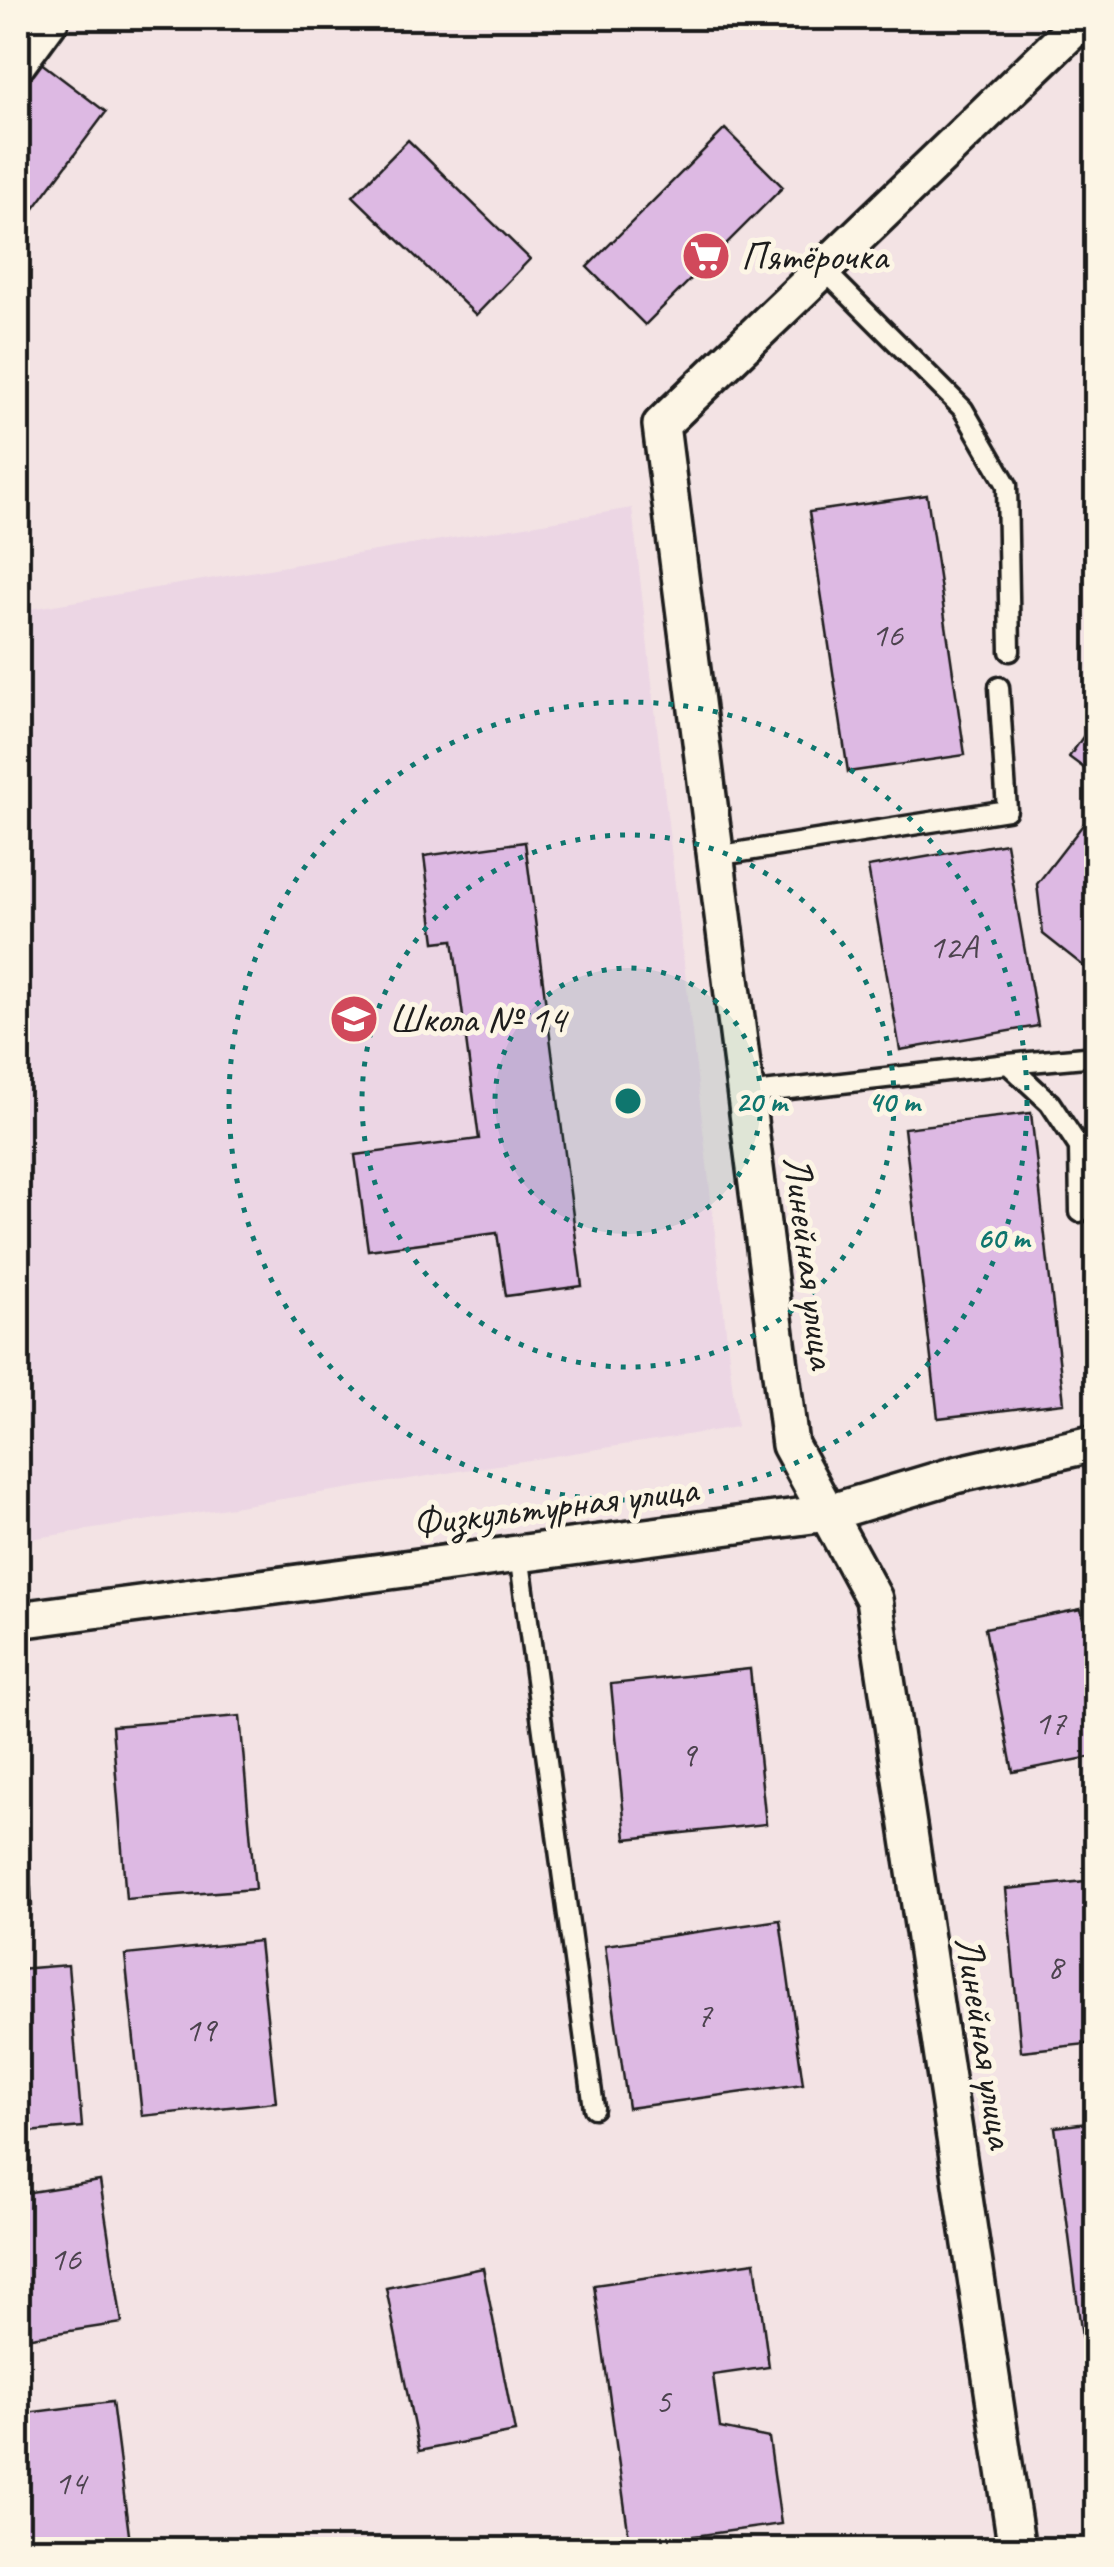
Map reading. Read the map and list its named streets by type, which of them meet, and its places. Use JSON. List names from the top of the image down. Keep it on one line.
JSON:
{"streets":{"street":["Линейная улица","Физкультурная улица"]},"crossings":[["Линейная улица","Физкультурная улица"]],"places":{"supermarket":["Пятёрочка"],"school or university":["Школа № 14"]},"house_numbers":["16","12А","17","9","8","7","19","16","5","14"],"rings":["20 m","40 m","60 m"]}
